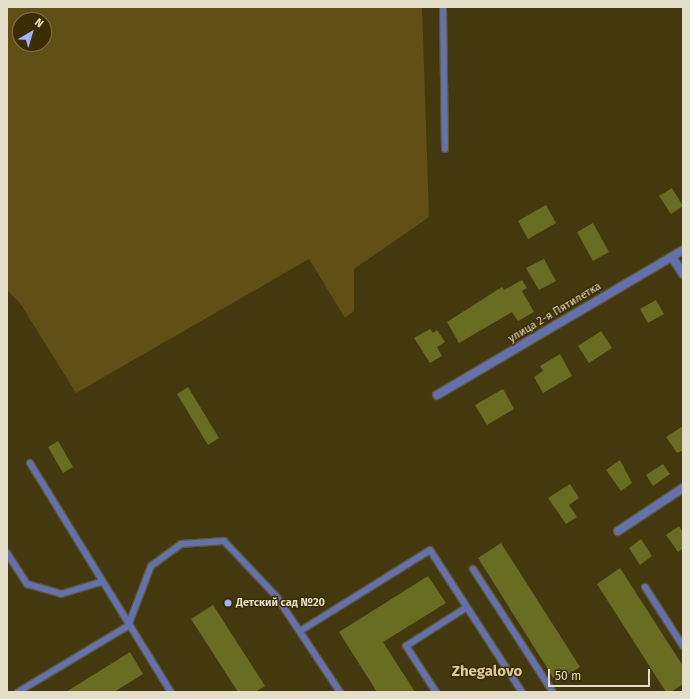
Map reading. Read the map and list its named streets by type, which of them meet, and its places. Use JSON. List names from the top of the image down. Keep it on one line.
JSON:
{"streets":{"street":["улица 2-я Пятилетка"]},"districts":["Zhegalovo"],"places":["Детский сад №20"],"scale_bar":"50 m","north":"top right"}
